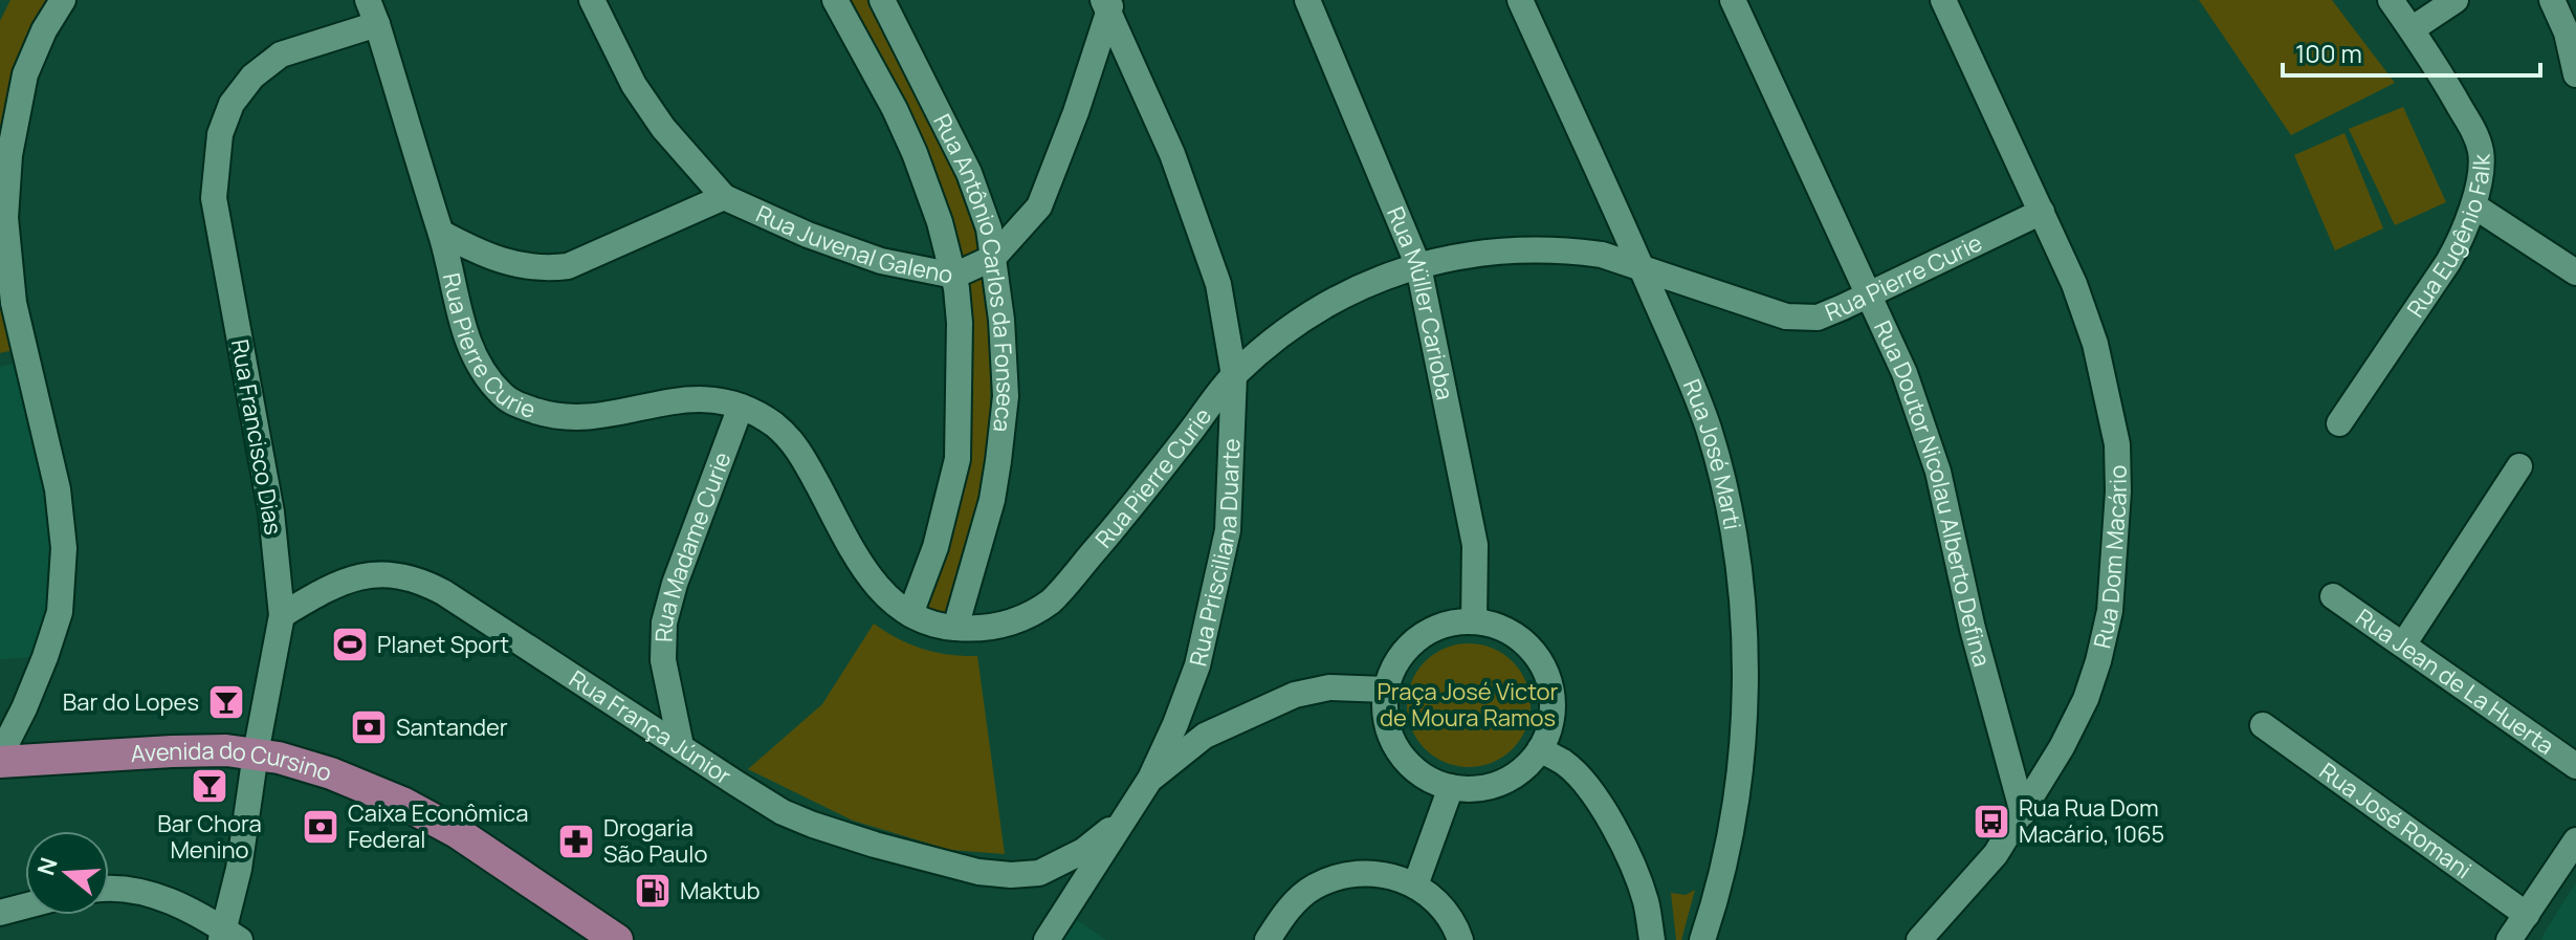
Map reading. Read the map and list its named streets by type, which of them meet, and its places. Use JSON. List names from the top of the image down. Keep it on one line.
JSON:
{"streets":{"main road":["Avenida do Cursino"],"street":["Rua Eugênio Falk","Rua Juvenal Galeno","Rua Antônio Carlos da Fonseca","Rua Pierre Curie","Rua Müller Carioba","Rua Francisco Dias","Rua José Marti","Rua Doutor Nicolau Alberto Defina","Rua Madame Curie","Rua Prisciliana Duarte","Rua Dom Macário","Rua Jean de La Huerta","Rua França Júnior","Rua José Romani"]},"crossings":[["Rua Juvenal Galeno","Rua Antônio Carlos da Fonseca"],["Rua Juvenal Galeno","Rua Prisciliana Duarte"],["Rua Antônio Carlos da Fonseca","Rua Pierre Curie"],["Rua Pierre Curie","Rua Müller Carioba"],["Rua Pierre Curie","Rua José Marti"],["Rua Pierre Curie","Rua Doutor Nicolau Alberto Defina"],["Rua Pierre Curie","Rua Madame Curie"],["Rua Pierre Curie","Rua Prisciliana Duarte"],["Rua Pierre Curie","Rua Dom Macário"],["Rua Francisco Dias","Rua França Júnior"],["Rua Francisco Dias","Avenida do Cursino"],["Rua Doutor Nicolau Alberto Defina","Rua Dom Macário"],["Rua Madame Curie","Rua França Júnior"]],"parks":["Praça José Victor de Moura Ramos"],"places":{"sports":["Planet Sport"],"bar":["Bar do Lopes","Bar Chora Menino"],"bank":["Santander","Caixa Econômica Federal"],"bus stop":["Rua Rua Dom Macário, 1065"],"pharmacy":["Drogaria São Paulo"],"fuel station":["Maktub"]},"scale_bar":"100 m","north":"left"}
